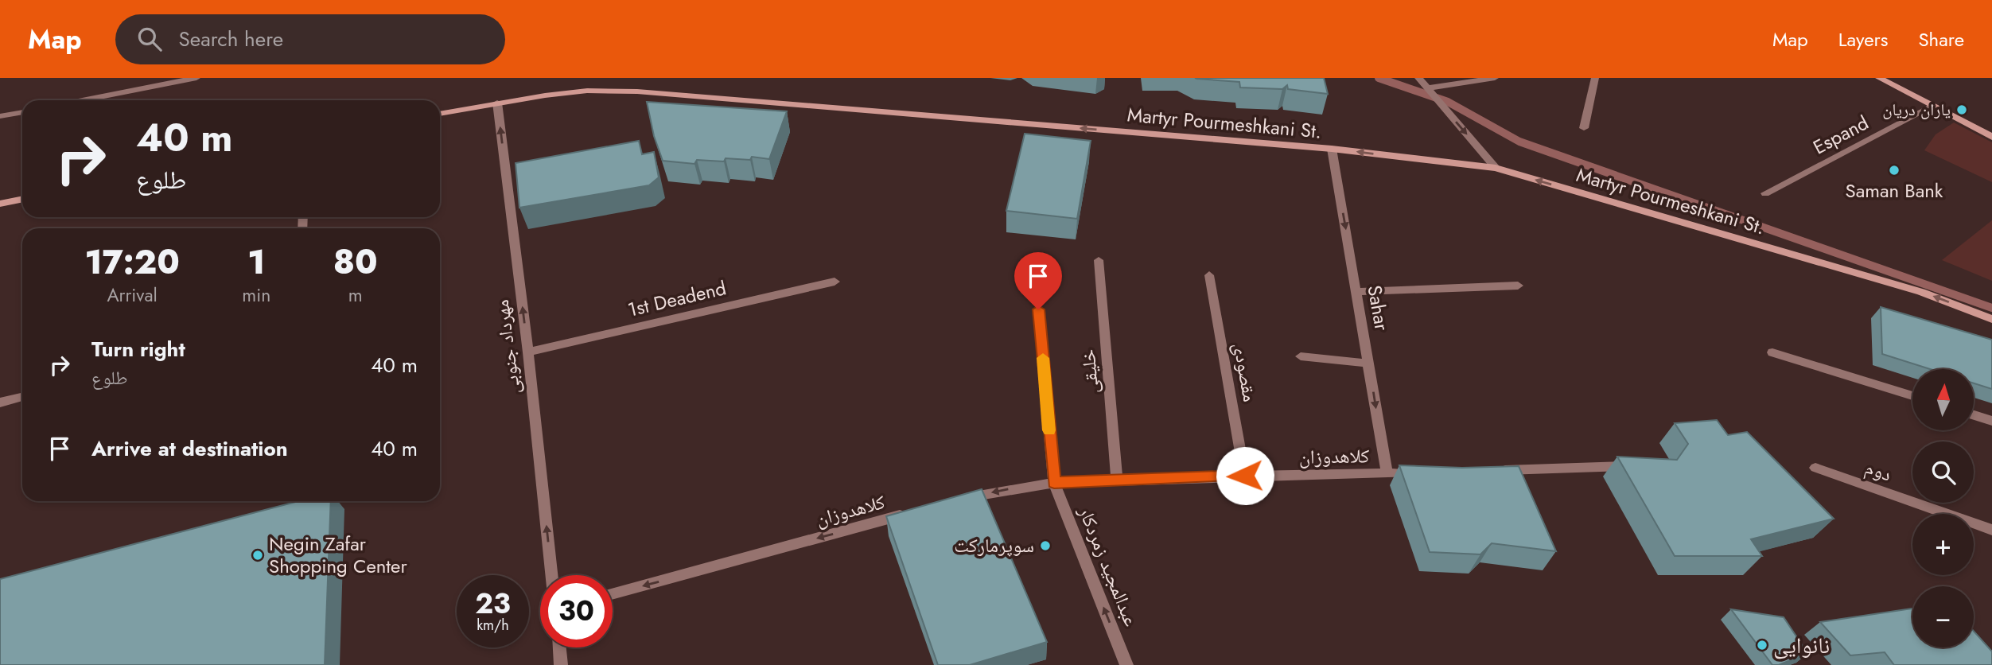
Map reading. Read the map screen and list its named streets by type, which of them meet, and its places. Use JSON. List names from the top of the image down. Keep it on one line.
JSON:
{"streets":{"street":["Martyr Pourmeshkani St.","Espand","1st Deadend","Sahar","مهرداد جنوبی","خلیقی","مقصودی","کلاهدوزان","دوم","عبدالمجید زمردکار"]},"crossings":[["Martyr Pourmeshkani St.","Sahar"],["Martyr Pourmeshkani St.","مهرداد جنوبی"],["1st Deadend","مهرداد جنوبی"],["Sahar","کلاهدوزان"],["خلیقی","کلاهدوزان"],["مقصودی","کلاهدوزان"],["کلاهدوزان","عبدالمجید زمردکار"]],"one_way":["Martyr Pourmeshkani St.","Sahar","مهرداد جنوبی","کلاهدوزان","عبدالمجید زمردکار"],"places":["یاران دریان","Saman Bank","سوپرمارکت","Negin Zafar Shopping Center","نانوایی"],"north":"top","page":{"header":"Map","search":"Search here","nav":["Map","Layers","Share"],"turn":["40 m","طلوع"],"eta":["17:20","Arrival","1","min","80","m"],"list":[{"name":"Turn right","note":"طلوع","value":"40 m"},{"name":"Arrive at destination","value":"40 m"}],"map_buttons":["+","−"],"speed":"23 km/h","limit":"30"}}
